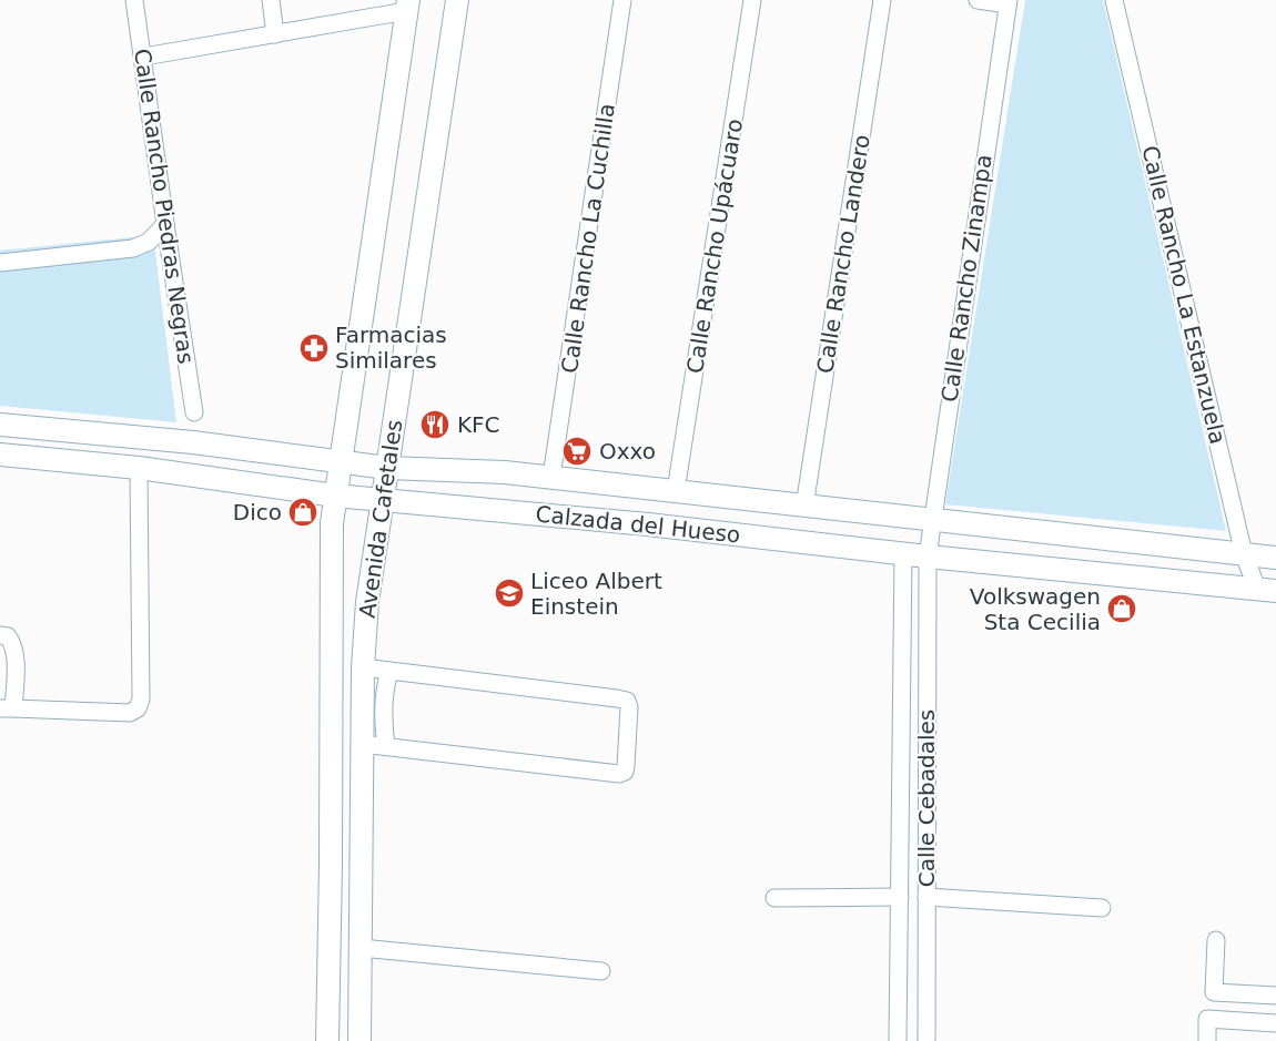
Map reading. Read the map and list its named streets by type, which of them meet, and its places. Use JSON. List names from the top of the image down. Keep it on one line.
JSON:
{"streets":{"main road":["Avenida Cafetales","Calzada del Hueso"],"street":["Calle Rancho Piedras Negras","Calle Rancho La Cuchilla","Calle Rancho Upácuaro","Calle Rancho Landero","Calle Rancho Zinampa","Calle Rancho La Estanzuela","Calle Cebadales"]},"crossings":[["Calle Rancho La Cuchilla","Calzada del Hueso"],["Calle Rancho Upácuaro","Calzada del Hueso"],["Calle Rancho Landero","Calzada del Hueso"],["Calle Rancho Zinampa","Calzada del Hueso"],["Calle Rancho Zinampa","Calle Cebadales"],["Calle Rancho La Estanzuela","Calzada del Hueso"],["Avenida Cafetales","Calzada del Hueso"],["Calzada del Hueso","Calle Cebadales"]],"places":{"pharmacy":["Farmacias Similares"],"restaurant":["KFC"],"supermarket":["Oxxo"],"shop":["Dico","Volkswagen Sta Cecilia"],"school or university":["Liceo Albert Einstein"]}}
